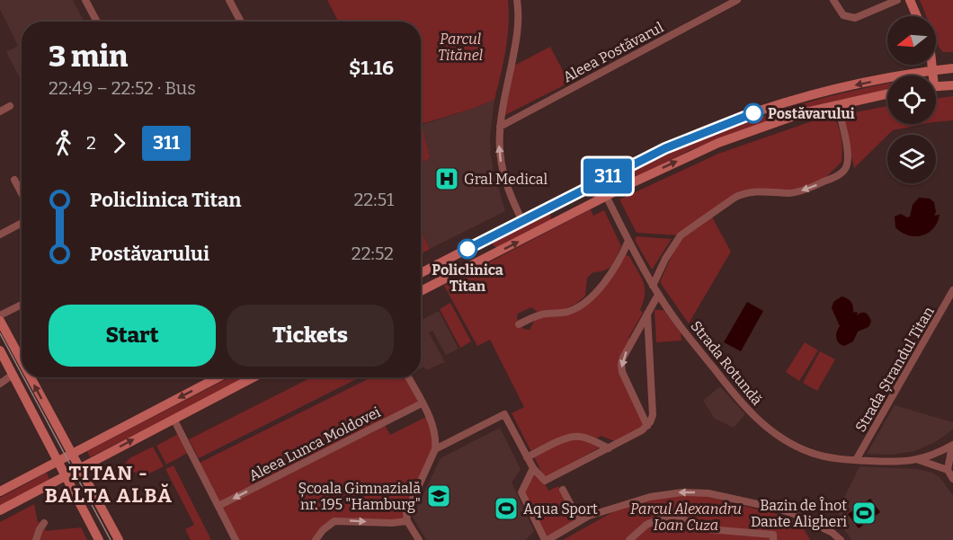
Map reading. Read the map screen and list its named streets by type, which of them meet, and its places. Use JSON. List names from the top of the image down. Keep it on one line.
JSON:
{"streets":{"street":["Aleea Postăvarul","Strada Rotundă","Strada Ștrandul Titan","Aleea Lunca Moldovei"]},"crossings":[["Strada Rotundă","Strada Ștrandul Titan"]],"one_way":["Aleea Lunca Moldovei"],"districts":["TITAN - BALTA ALBĂ"],"parks":["Parcul Titănel","Parcul Alexandru Ioan Cuza"],"places":{"other":["Postăvarului","Policlinica Titan"],"hospital":["Gral Medical"],"school or university":["Școala Gimnazială nr. 195 \"Hamburg\""],"sports":["Aqua Sport","Bazin de Înot Dante Aligheri"]},"lines":["bus line 311"],"north":"left","page":{"on_map":"311","heading":["3 min","22:49 – 22:52 · Bus","$1.16"],"legs":["2","311"],"list":[{"name":"Policlinica Titan","value":"22:51"},{"name":"Postăvarului","value":"22:52"}],"buttons":["Start","Tickets"]}}
